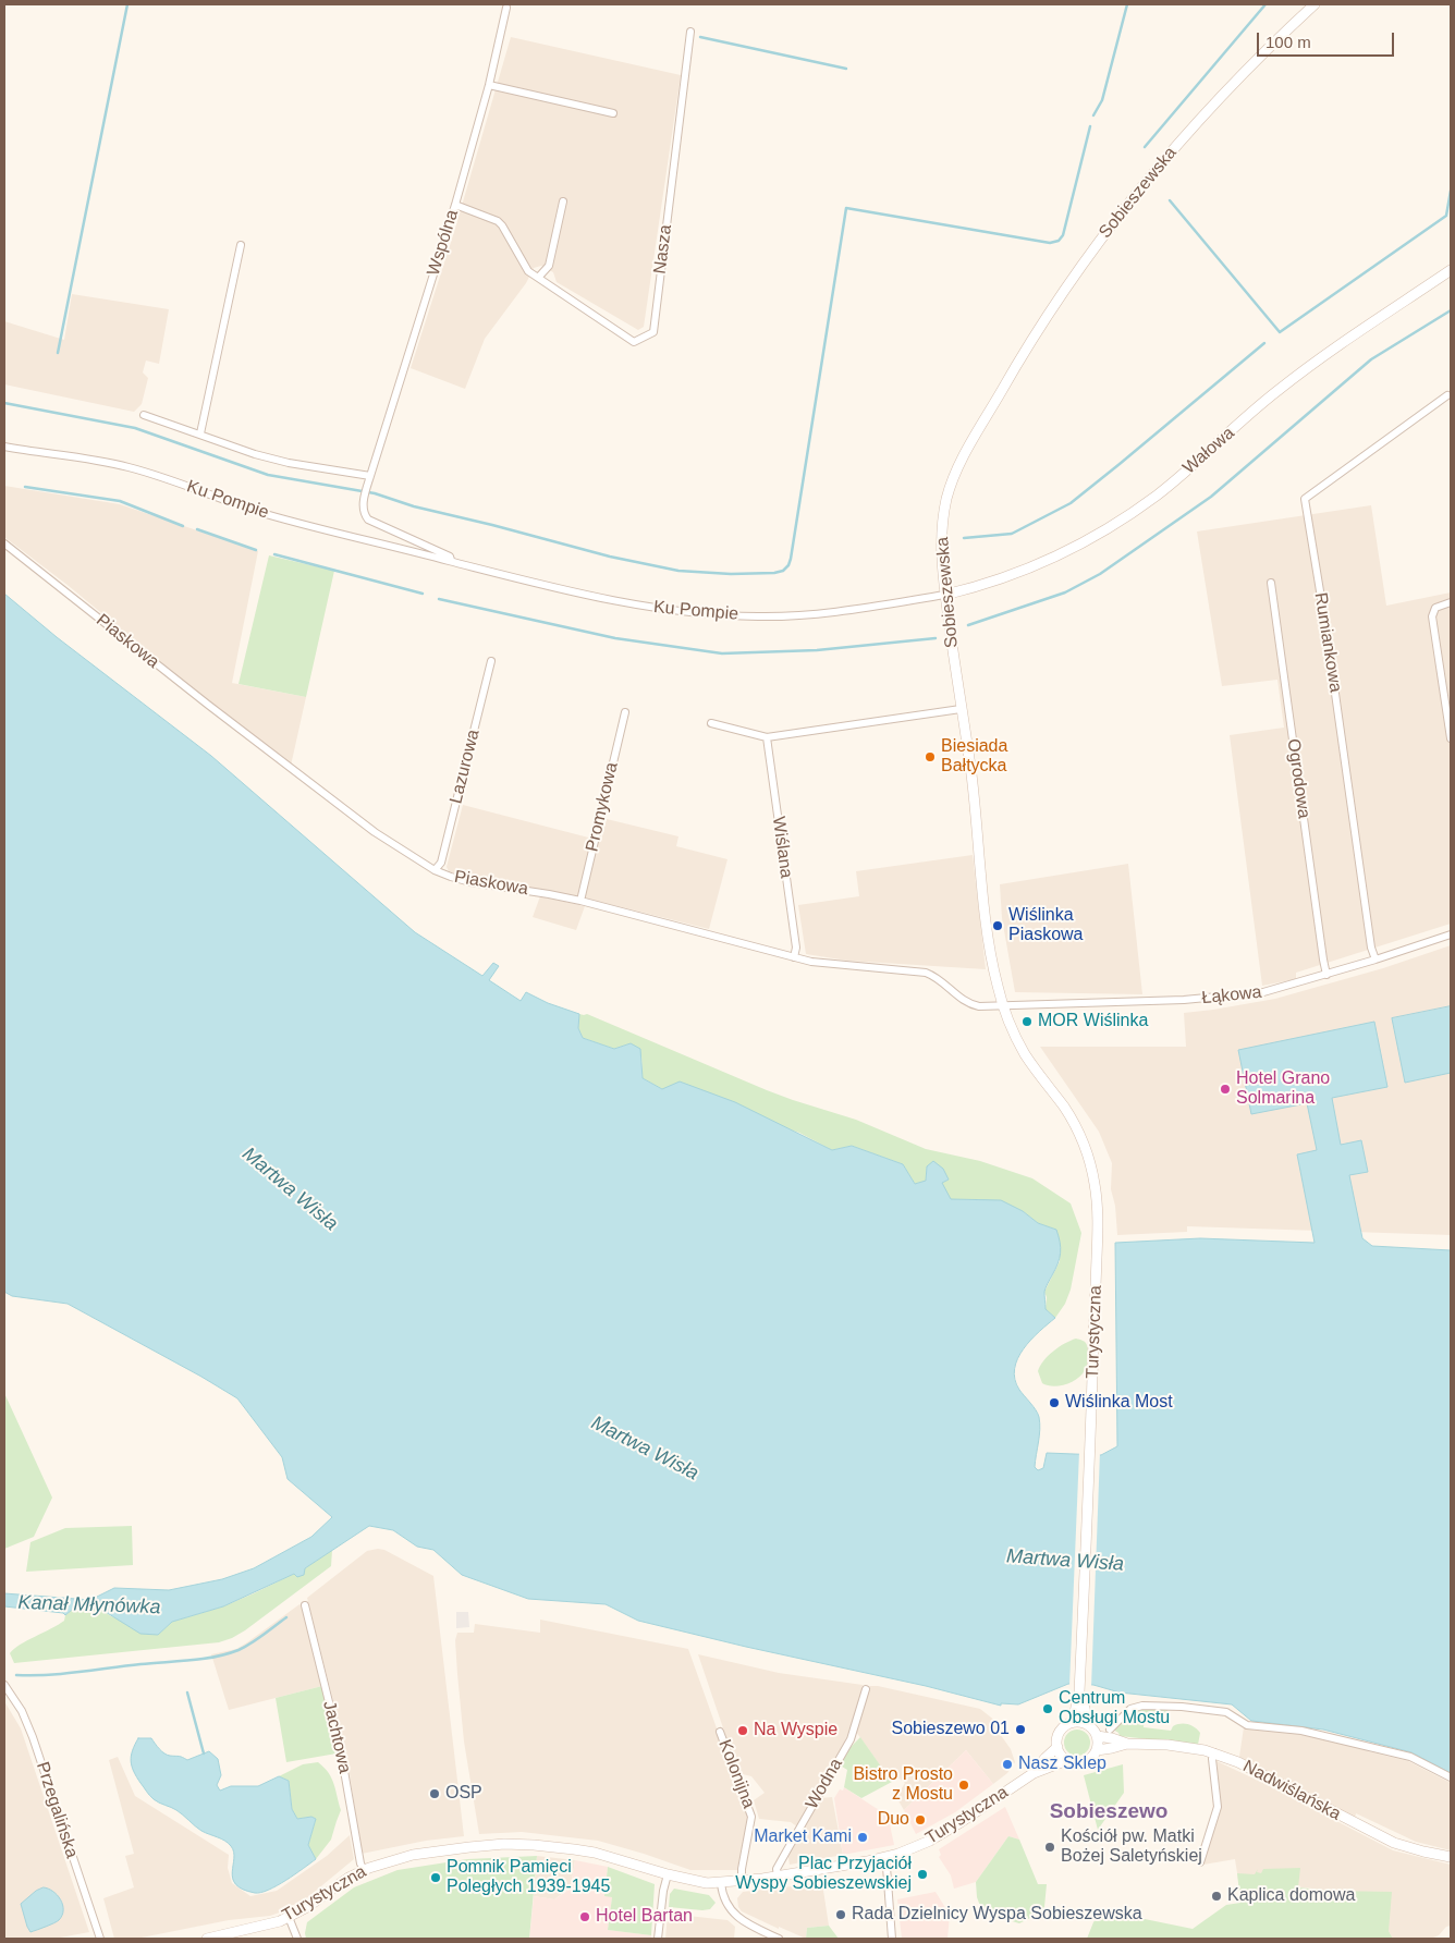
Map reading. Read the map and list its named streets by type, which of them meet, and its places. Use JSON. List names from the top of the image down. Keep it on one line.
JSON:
{"streets":{"main road":["Sobieszewska","Wałowa","Turystyczna","Nadwiślańska"],"street":["Wspólna","Nasza","Ku Pompie","Piaskowa","Rumiankowa","Lazurowa","Ogrodowa","Promykowa","Wiślana","Łąkowa","Jachtowa","Kolonijna","Wodna","Przegalińska"]},"crossings":[["Sobieszewska","Wałowa"],["Sobieszewska","Ku Pompie"],["Sobieszewska","Piaskowa"],["Sobieszewska","Łąkowa"],["Sobieszewska","Turystyczna"],["Wspólna","Nasza"],["Wspólna","Ku Pompie"],["Wałowa","Ku Pompie"],["Piaskowa","Lazurowa"],["Piaskowa","Promykowa"],["Piaskowa","Wiślana"],["Piaskowa","Łąkowa"],["Rumiankowa","Łąkowa"],["Ogrodowa","Łąkowa"],["Turystyczna","Jachtowa"],["Turystyczna","Kolonijna"],["Turystyczna","Wodna"],["Turystyczna","Nadwiślańska"]],"districts":["Sobieszewo"],"water":["Martwa Wisła","Kanał Młynówka"],"places":["Biesiada Bałtycka","Wiślinka Piaskowa","MOR Wiślinka","Hotel Grano Solmarina","Wiślinka Most","Centrum Obsługi Mostu","Sobieszewo 01","Na Wyspie","Nasz Sklep","Bistro Prosto z Mostu","OSP","Duo","Market Kami","Kościół pw. Matki Bożej Saletyńskiej","Plac Przyjaciół Wyspy Sobieszewskiej","Pomnik Pamięci Poległych 1939-1945","Kaplica domowa","Rada Dzielnicy Wyspa Sobieszewska","Hotel Bartan"],"scale_bar":"100 m"}
